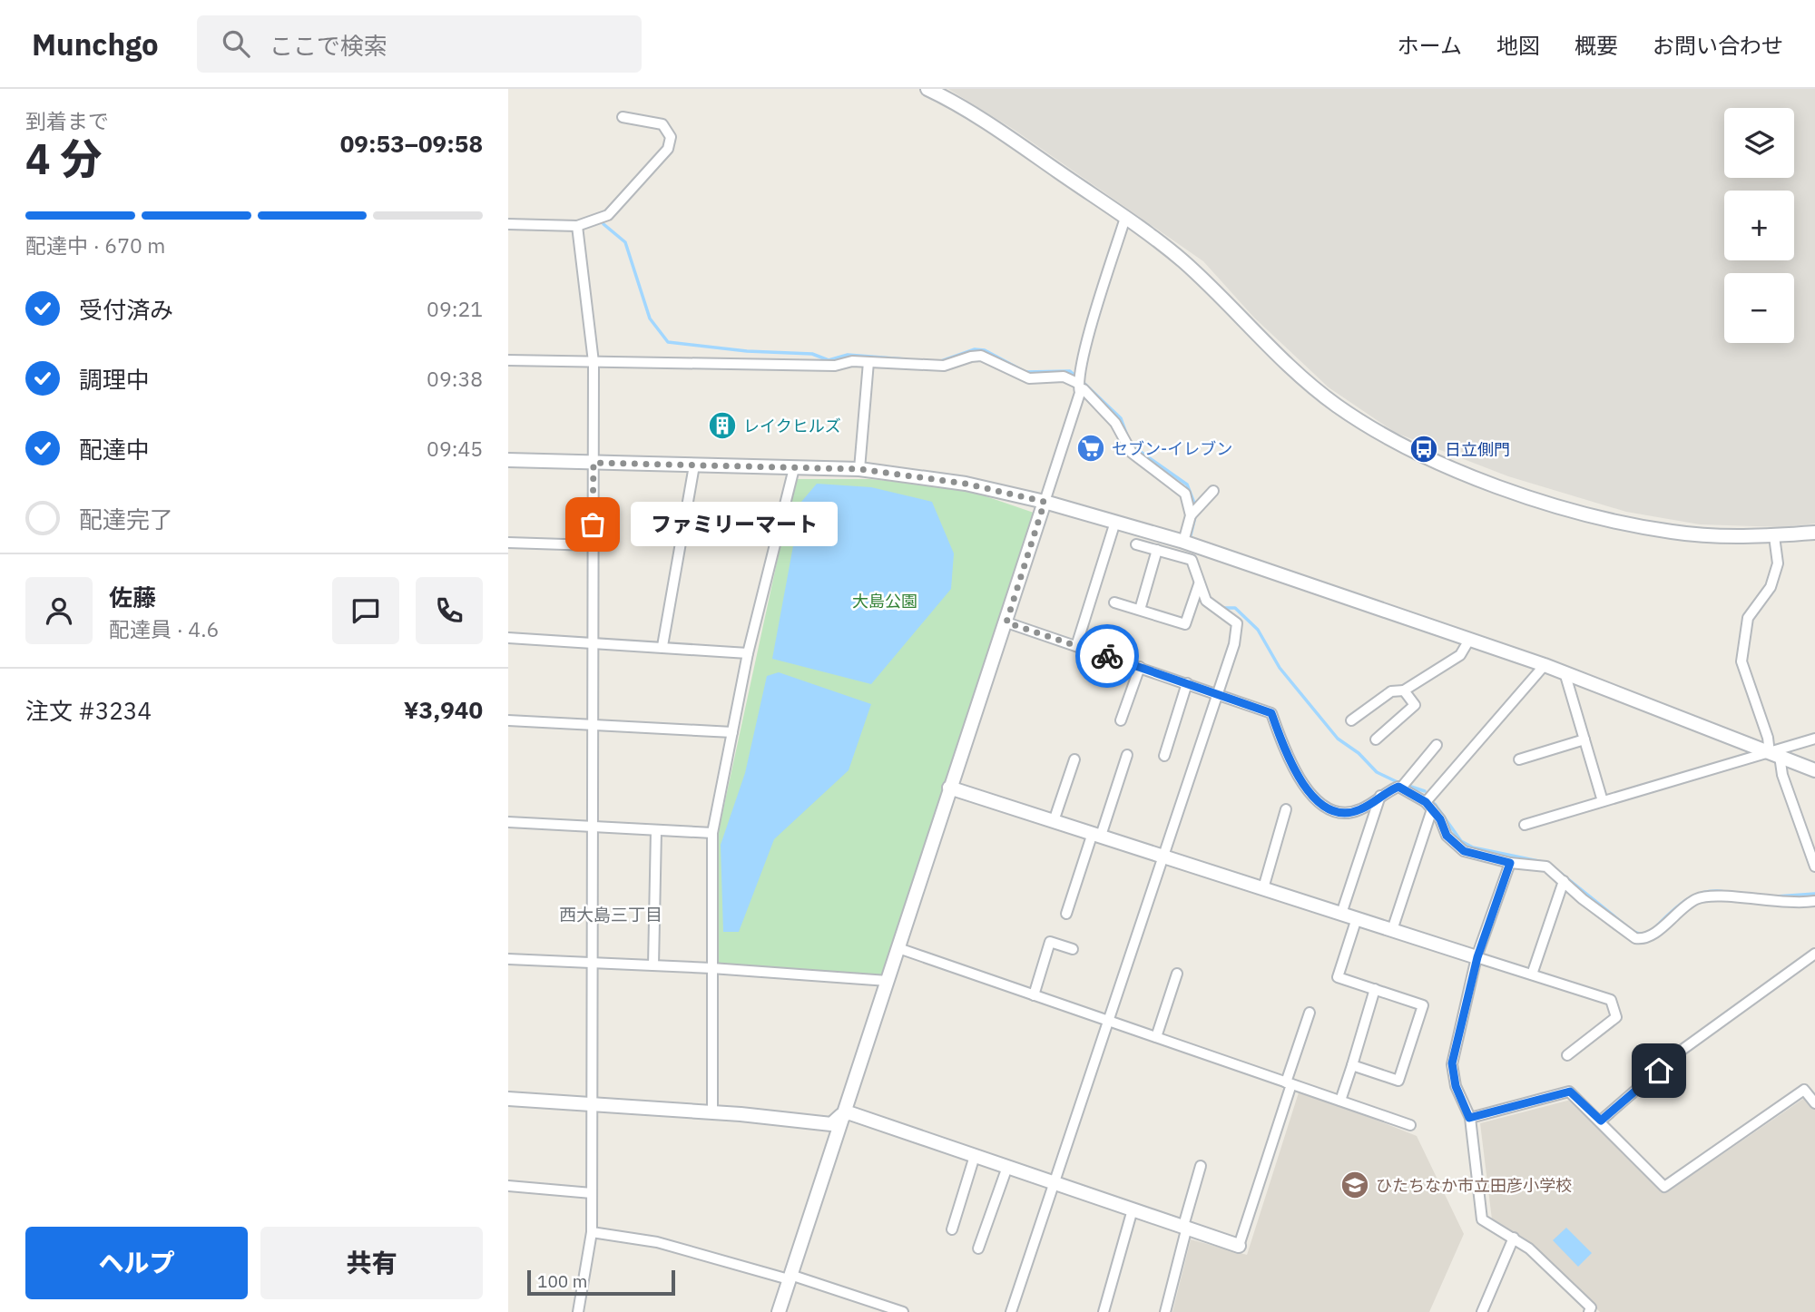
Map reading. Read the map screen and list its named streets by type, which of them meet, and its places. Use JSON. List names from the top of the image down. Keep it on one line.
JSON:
{"districts":["西大島三丁目"],"parks":["大島公園"],"places":{"building":["レイクヒルズ"],"supermarket":["セブン-イレブン"],"bus stop":["日立側門"],"other":["ファミリーマート"],"school or university":["ひたちなか市立田彦小学校"]},"scale_bar":"100 m","page":{"header":"Munchgo","search":"ここで検索","nav":["ホーム","地図","概要","お問い合わせ"],"heading":["4 分","到着まで","09:53–09:58"],"panel":["佐藤","配達員 · 4.6","注文 #3234","¥3,940"],"map_buttons":["+","−"],"bar":"配達中 · 670 m","list":[["受付済み","09:21"],["調理中","09:38"],["配達中","09:45"],"配達完了"],"bubble":"ファミリーマート","buttons":["ヘルプ","共有"],"scale":"100 m"}}
